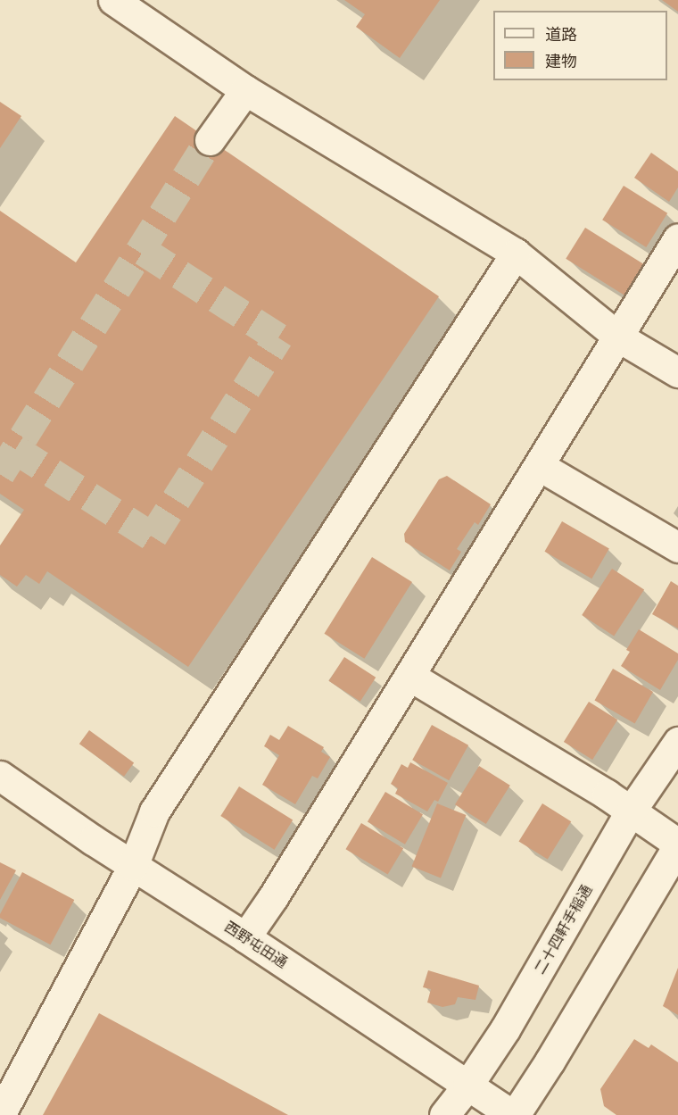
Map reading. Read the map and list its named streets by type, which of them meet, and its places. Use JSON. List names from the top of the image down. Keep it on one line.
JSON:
{"streets":{"street":["二十四軒手稲通","西野屯田通"]},"crossings":[["二十四軒手稲通","西野屯田通"]],"legend":["道路","建物"]}
